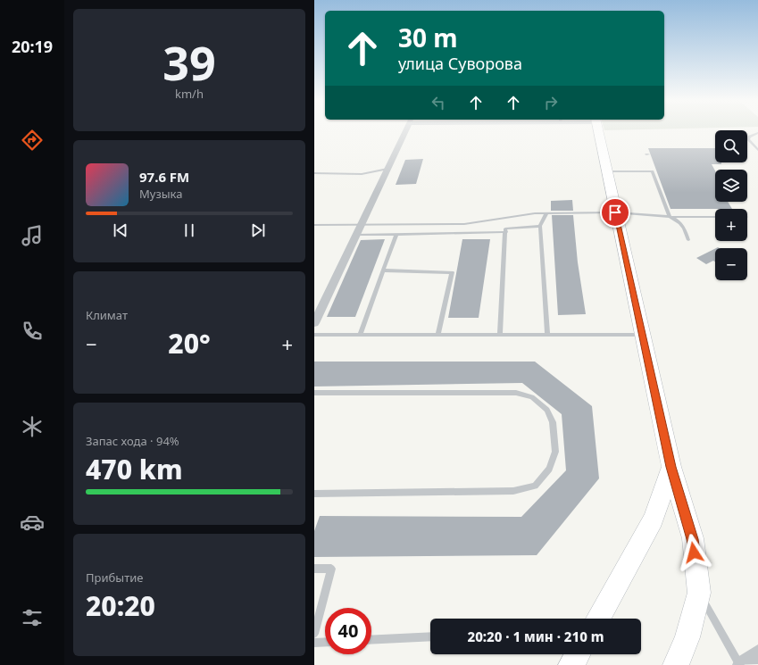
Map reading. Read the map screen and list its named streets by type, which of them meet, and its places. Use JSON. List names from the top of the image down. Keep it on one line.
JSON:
{"page":{"tabs":"20:19","tile":[["39","km/h"],"Климат",["Запас хода · 94%","470 km"],["Прибытие","20:20"]],"turn":["30 m","улица Суворова"],"map_buttons":["+","−"],"song":["97.6 FM","Музыка"],"heat":["−","20°","+"],"limit":"40","trip":"20:20 · 1 мин · 210 m"}}
